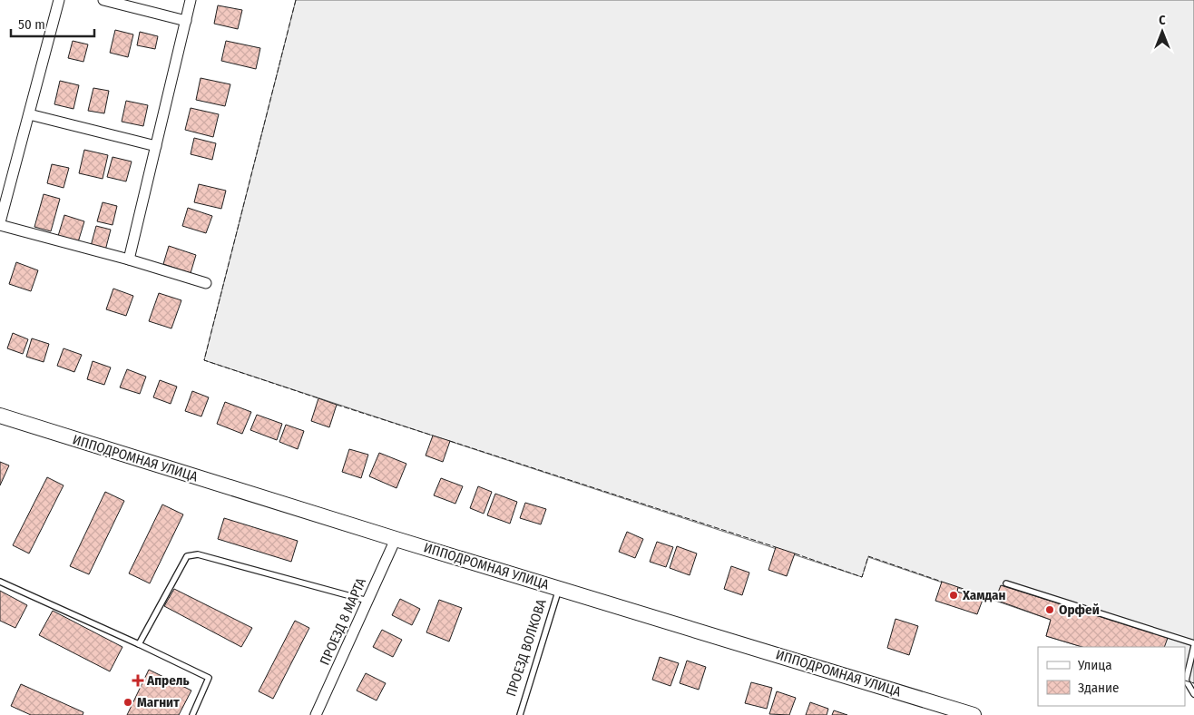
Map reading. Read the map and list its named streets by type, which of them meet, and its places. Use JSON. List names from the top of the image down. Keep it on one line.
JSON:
{"streets":{"main road":["ИППОДРОМНАЯ УЛИЦА"],"street":["ПРОЕЗД 8 МАРТА"],"lane":["ПРОЕЗД ВОЛКОВА"]},"crossings":[["ИППОДРОМНАЯ УЛИЦА","ПРОЕЗД 8 МАРТА"],["ИППОДРОМНАЯ УЛИЦА","ПРОЕЗД ВОЛКОВА"]],"places":{"other":["Хамдан","Орфей","Магнит"],"health":["Апрель"]},"legend":["Улица","Здание"],"scale_bar":"50 m","north":"top"}
